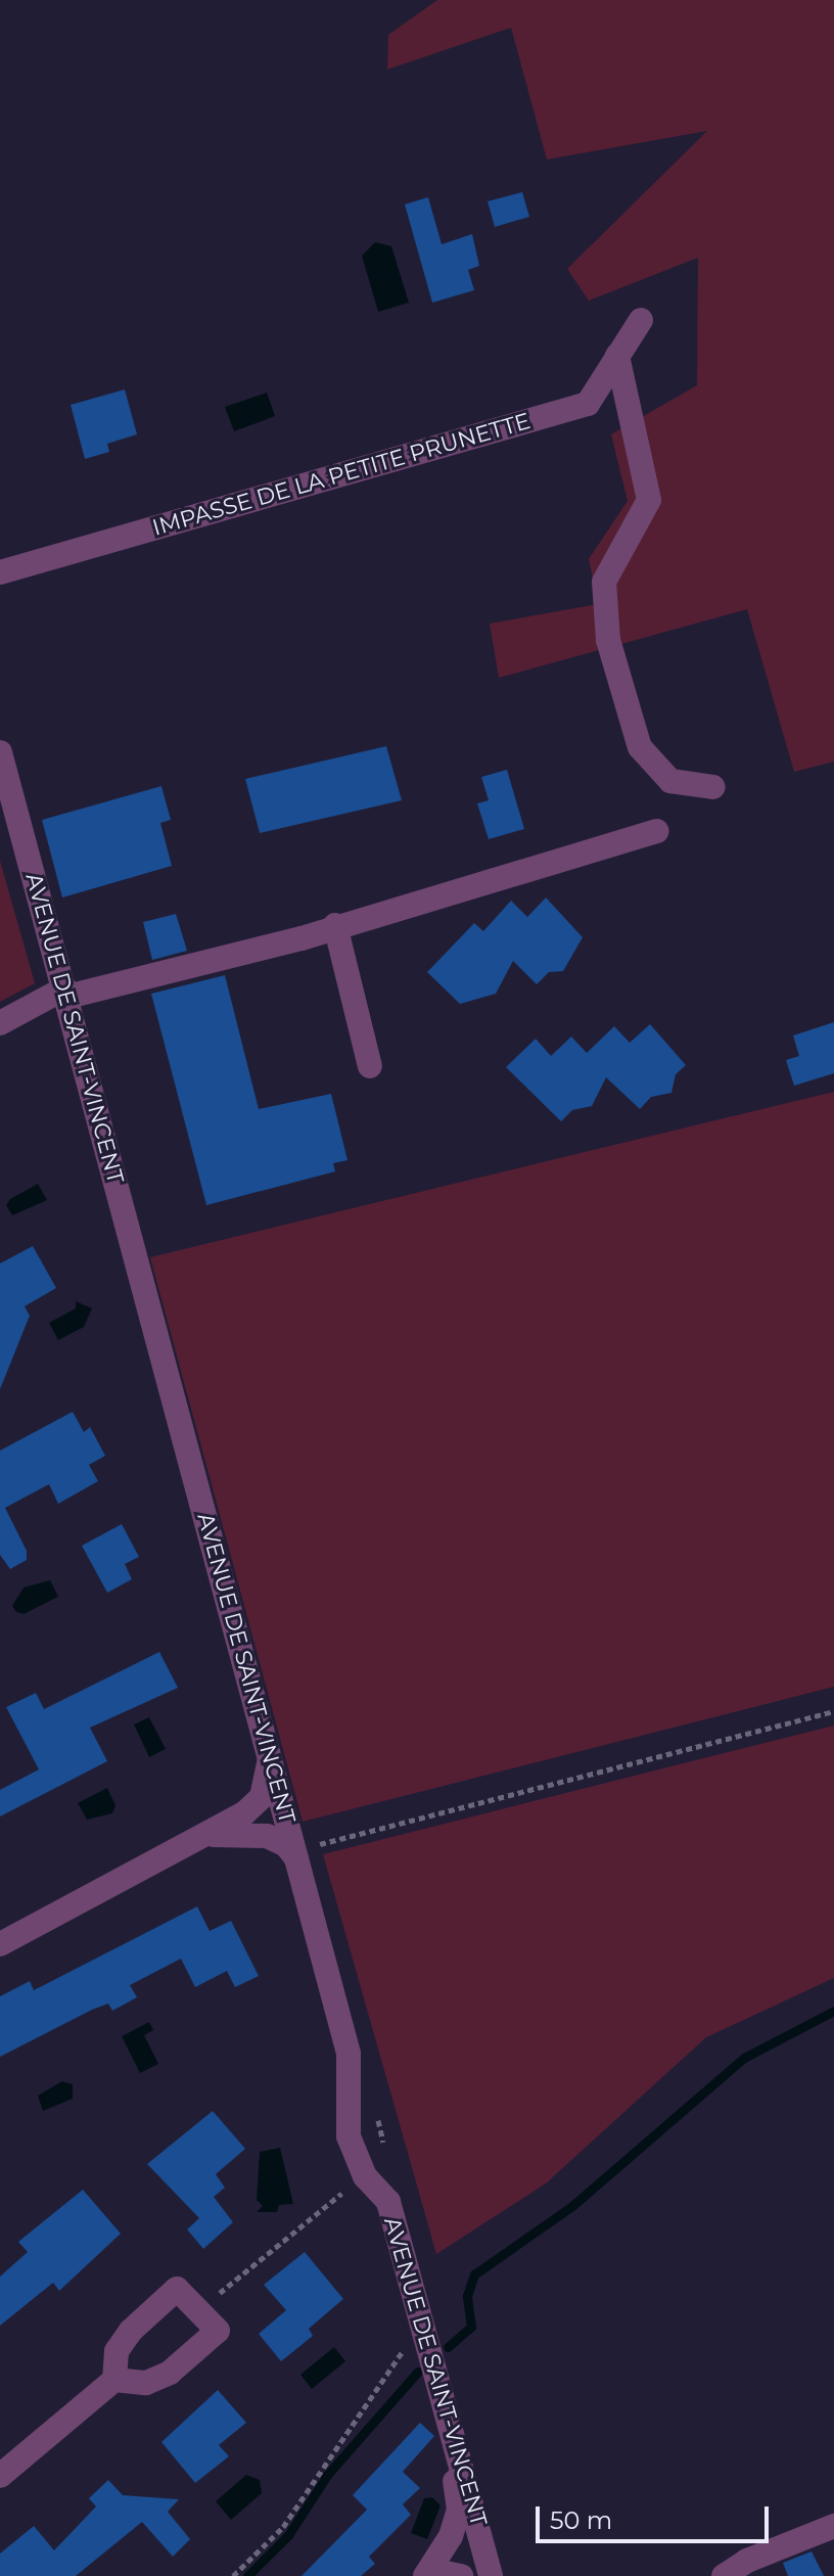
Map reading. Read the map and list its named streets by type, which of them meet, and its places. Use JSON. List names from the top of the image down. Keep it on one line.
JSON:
{"streets":{"street":["IMPASSE DE LA PETITE PRUNETTE","AVENUE DE SAINT-VINCENT"]},"scale_bar":"50 m"}
